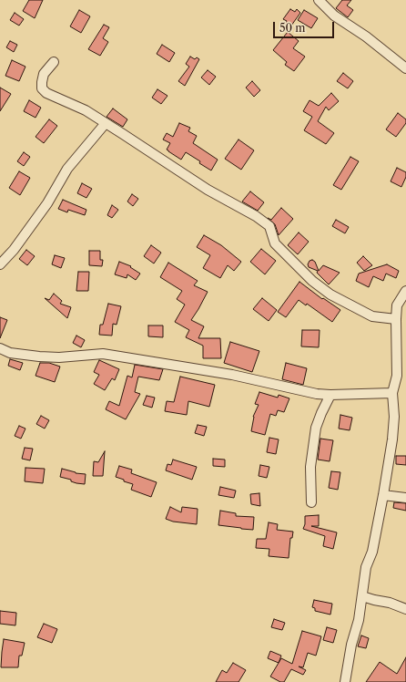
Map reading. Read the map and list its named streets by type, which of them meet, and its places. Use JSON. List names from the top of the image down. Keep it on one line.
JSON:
{"scale_bar":"50 m"}
